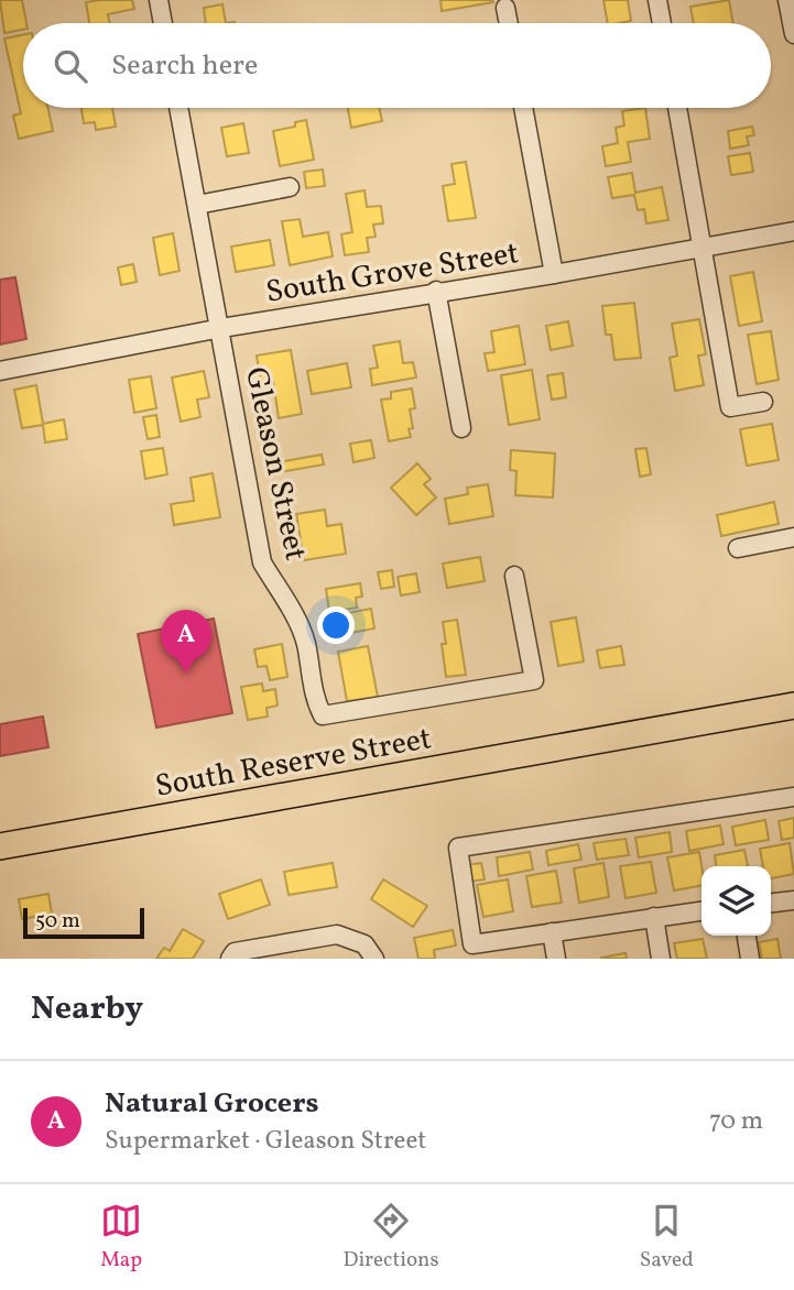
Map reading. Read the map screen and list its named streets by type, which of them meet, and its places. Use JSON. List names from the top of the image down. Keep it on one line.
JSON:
{"streets":{"highway":["South Reserve Street"],"street":["South Grove Street","Gleason Street"]},"crossings":[["South Grove Street","Gleason Street"]],"scale_bar":"50 m","page":{"search":"Search here","pins":"A","scale":"50 m","heading":"Nearby","list":[{"mark":"A","name":"Natural Grocers","note":"Supermarket · Gleason Street","value":"70 m"}],"nav":["Map","Directions","Saved"]}}
